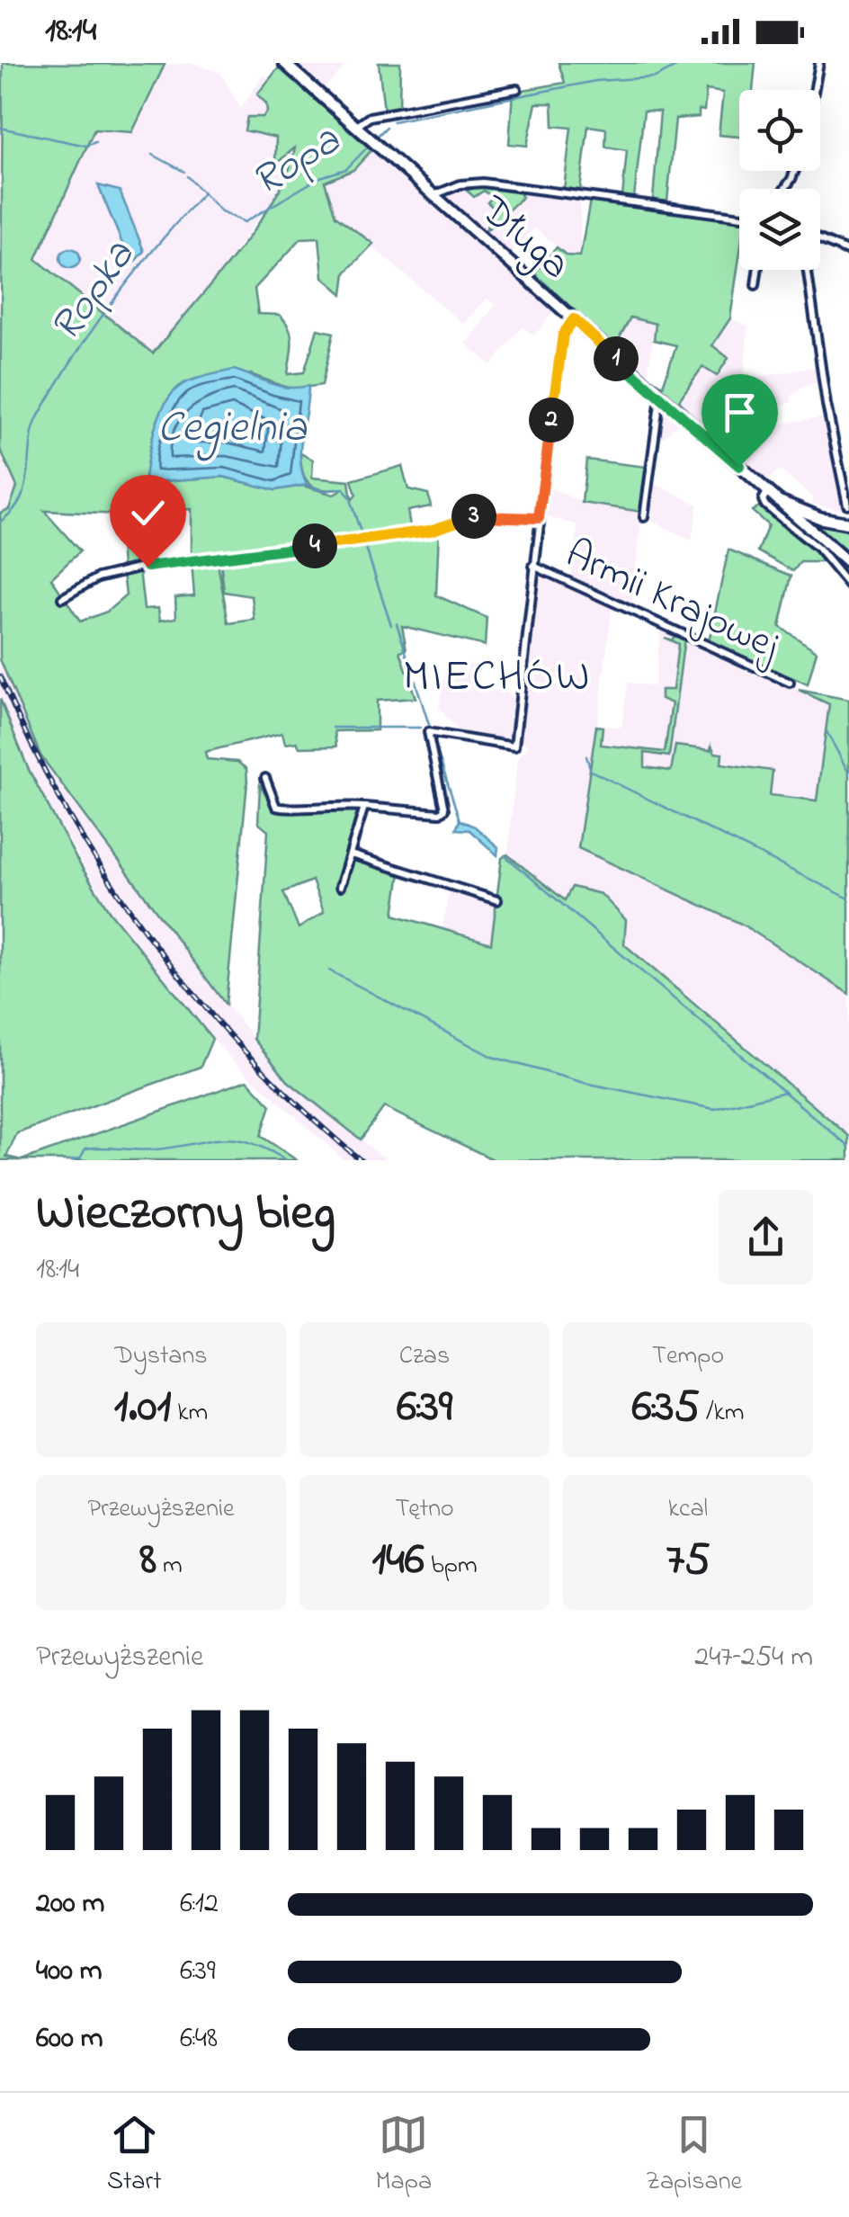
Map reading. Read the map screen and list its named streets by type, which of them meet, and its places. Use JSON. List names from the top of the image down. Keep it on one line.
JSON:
{"streets":{"main road":["Długa"],"street":["Armii Krajowej"]},"districts":["MIECHÓW"],"water":["Ropa","Ropka","Cegielnia"],"page":{"status":"18:14","pins":["1","2","3","4"],"heading":["Wieczorny bieg","18:14"],"stats":[["Dystans","1.01 km"],["Czas","6:39"],["Tempo","6:35 /km"],["Przewyższenie","8 m"],["Tętno","146 bpm"],["kcal","75"]],"chart":["Przewyższenie","247–254 m"],"list":[{"name":"200 m","note":"6:12"},{"name":"400 m","note":"6:39"},{"name":"600 m","note":"6:48"}],"tabs":["Start","Mapa","Zapisane"]}}
